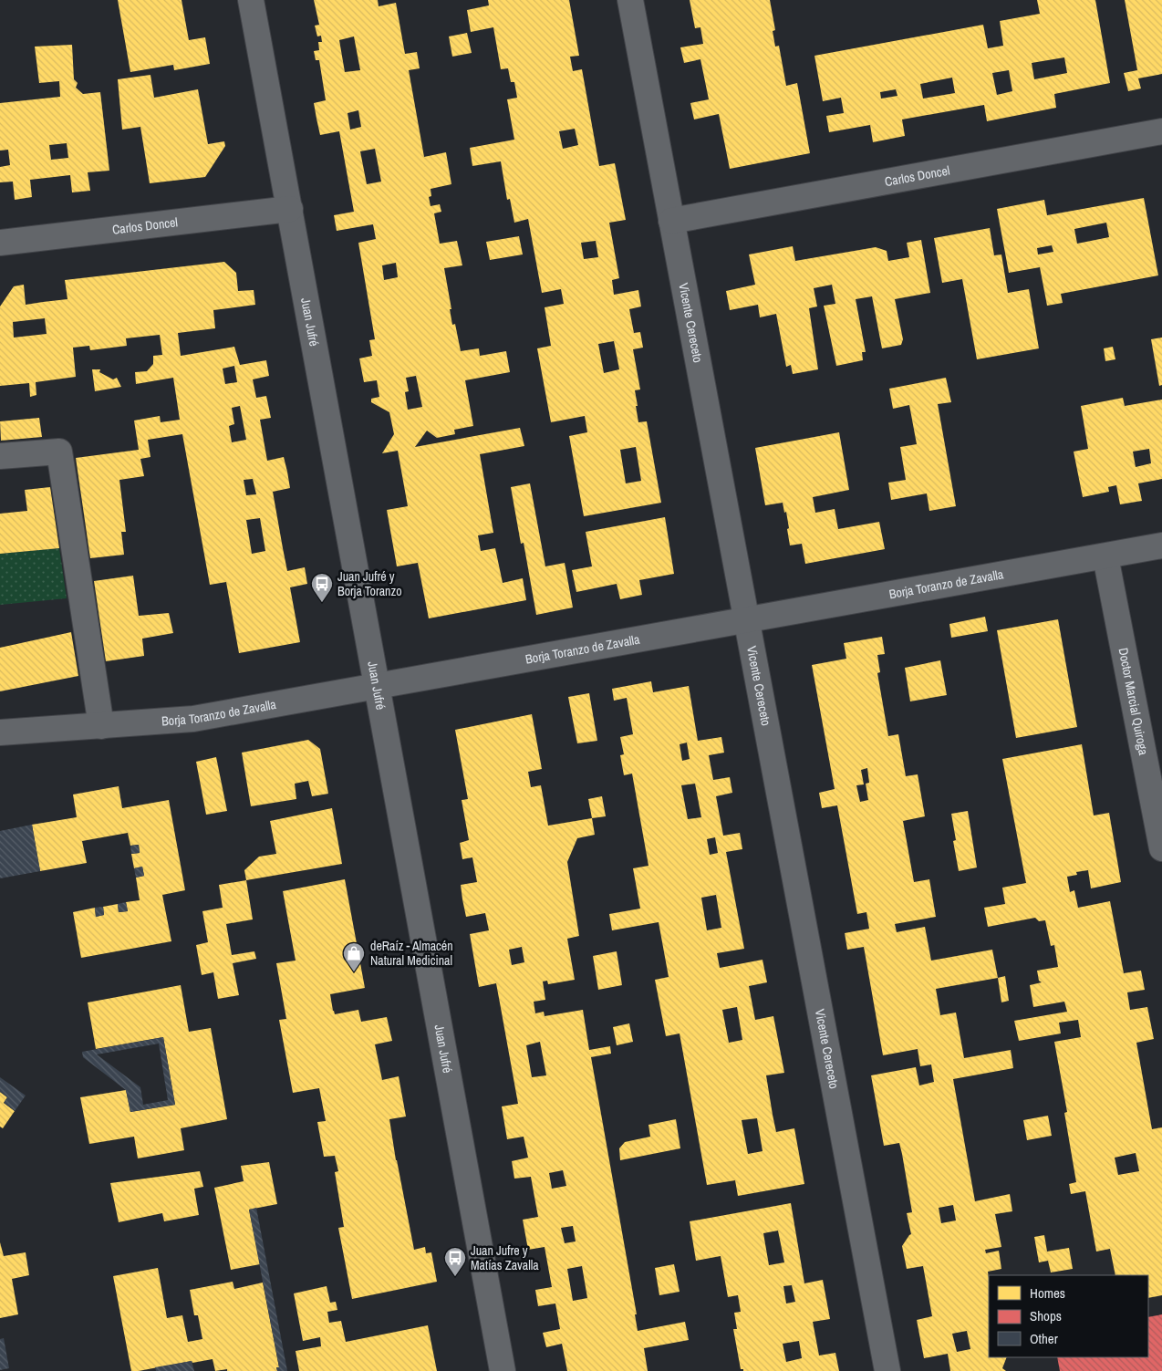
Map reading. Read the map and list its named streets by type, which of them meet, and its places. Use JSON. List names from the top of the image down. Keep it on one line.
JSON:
{"streets":{"street":["Carlos Doncel","Juan Jufré","Vicente Cereceto","Borja Toranzo de Zavalla","Doctor Marcial Quiroga"]},"crossings":[["Carlos Doncel","Juan Jufré"],["Carlos Doncel","Vicente Cereceto"],["Juan Jufré","Borja Toranzo de Zavalla"],["Vicente Cereceto","Borja Toranzo de Zavalla"],["Borja Toranzo de Zavalla","Doctor Marcial Quiroga"]],"places":{"bus stop":["Juan Jufré y Borja Toranzo","Juan Jufre y Matías Zavalla"],"shop":["deRaíz - Almacén Natural Medicinal"]},"legend":["Homes","Shops","Other"]}
